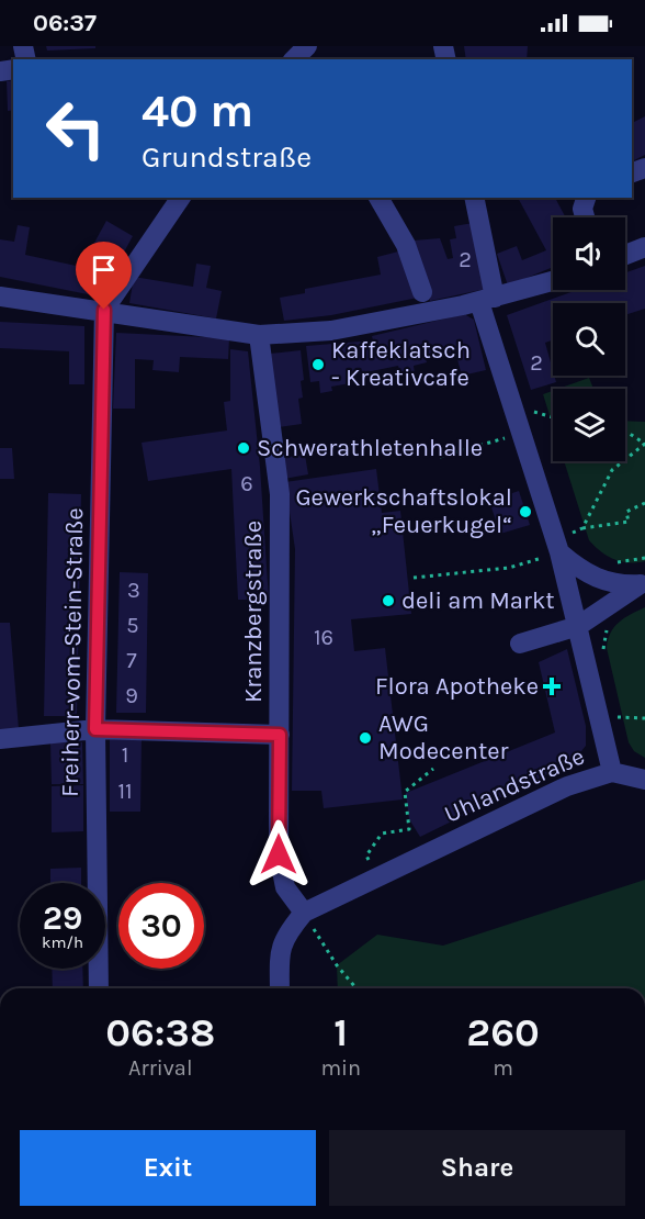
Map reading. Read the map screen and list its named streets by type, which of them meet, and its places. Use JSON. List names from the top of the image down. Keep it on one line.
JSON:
{"streets":{"street":["Kranzbergstraße","Freiherr-vom-Stein-Straße","Uhlandstraße"]},"crossings":[["Kranzbergstraße","Uhlandstraße"]],"places":{"other":["Kaffeklatsch - Kreativcafe","Schwerathletenhalle","Gewerkschaftslokal „Feuerkugel“","deli am Markt","AWG Modecenter"],"health":["Flora Apotheke"]},"house_numbers":["2","2","6","3","5","16","7","9","1","11"],"page":{"status":"06:37","turn":["40 m","Grundstraße"],"speed":"29 km/h","limit":"30","eta":["06:38","Arrival","1","min","260","m"],"buttons":["Exit","Share"]}}
